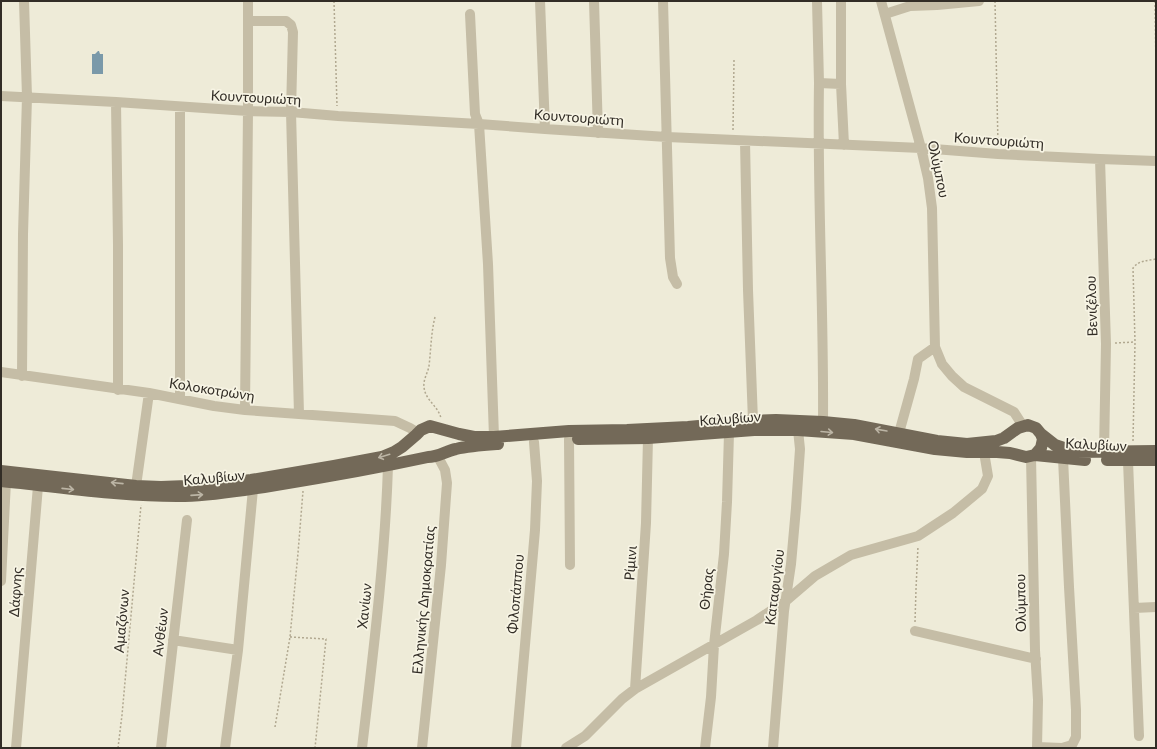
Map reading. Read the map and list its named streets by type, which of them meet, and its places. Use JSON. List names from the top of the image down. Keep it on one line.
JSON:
{"streets":{"main road":["Καλυβίων"],"street":["Κουντουριώτη","Ολύμπου","Βενιζέλου","Κολοκοτρώνη","Ρίμινι","Καταφυγίου","Θήρας","Δάφνης","Φιλοπάππου","Ελληνικής Δημοκρατίας","Χανίων","Ανθέων"],"path":["Αμαζόνων"]},"crossings":[["Κουντουριώτη","Ολύμπου"],["Κουντουριώτη","Βενιζέλου"],["Ολύμπου","Καλυβίων"],["Βενιζέλου","Καλυβίων"],["Κολοκοτρώνη","Καλυβίων"],["Κολοκοτρώνη","Ελληνικής Δημοκρατίας"],["Καλυβίων","Ρίμινι"],["Καλυβίων","Καταφυγίου"],["Καλυβίων","Θήρας"],["Καλυβίων","Δάφνης"],["Καλυβίων","Φιλοπάππου"],["Καλυβίων","Ελληνικής Δημοκρατίας"],["Καλυβίων","Χανίων"],["Καλυβίων","Αμαζόνων"]]}
